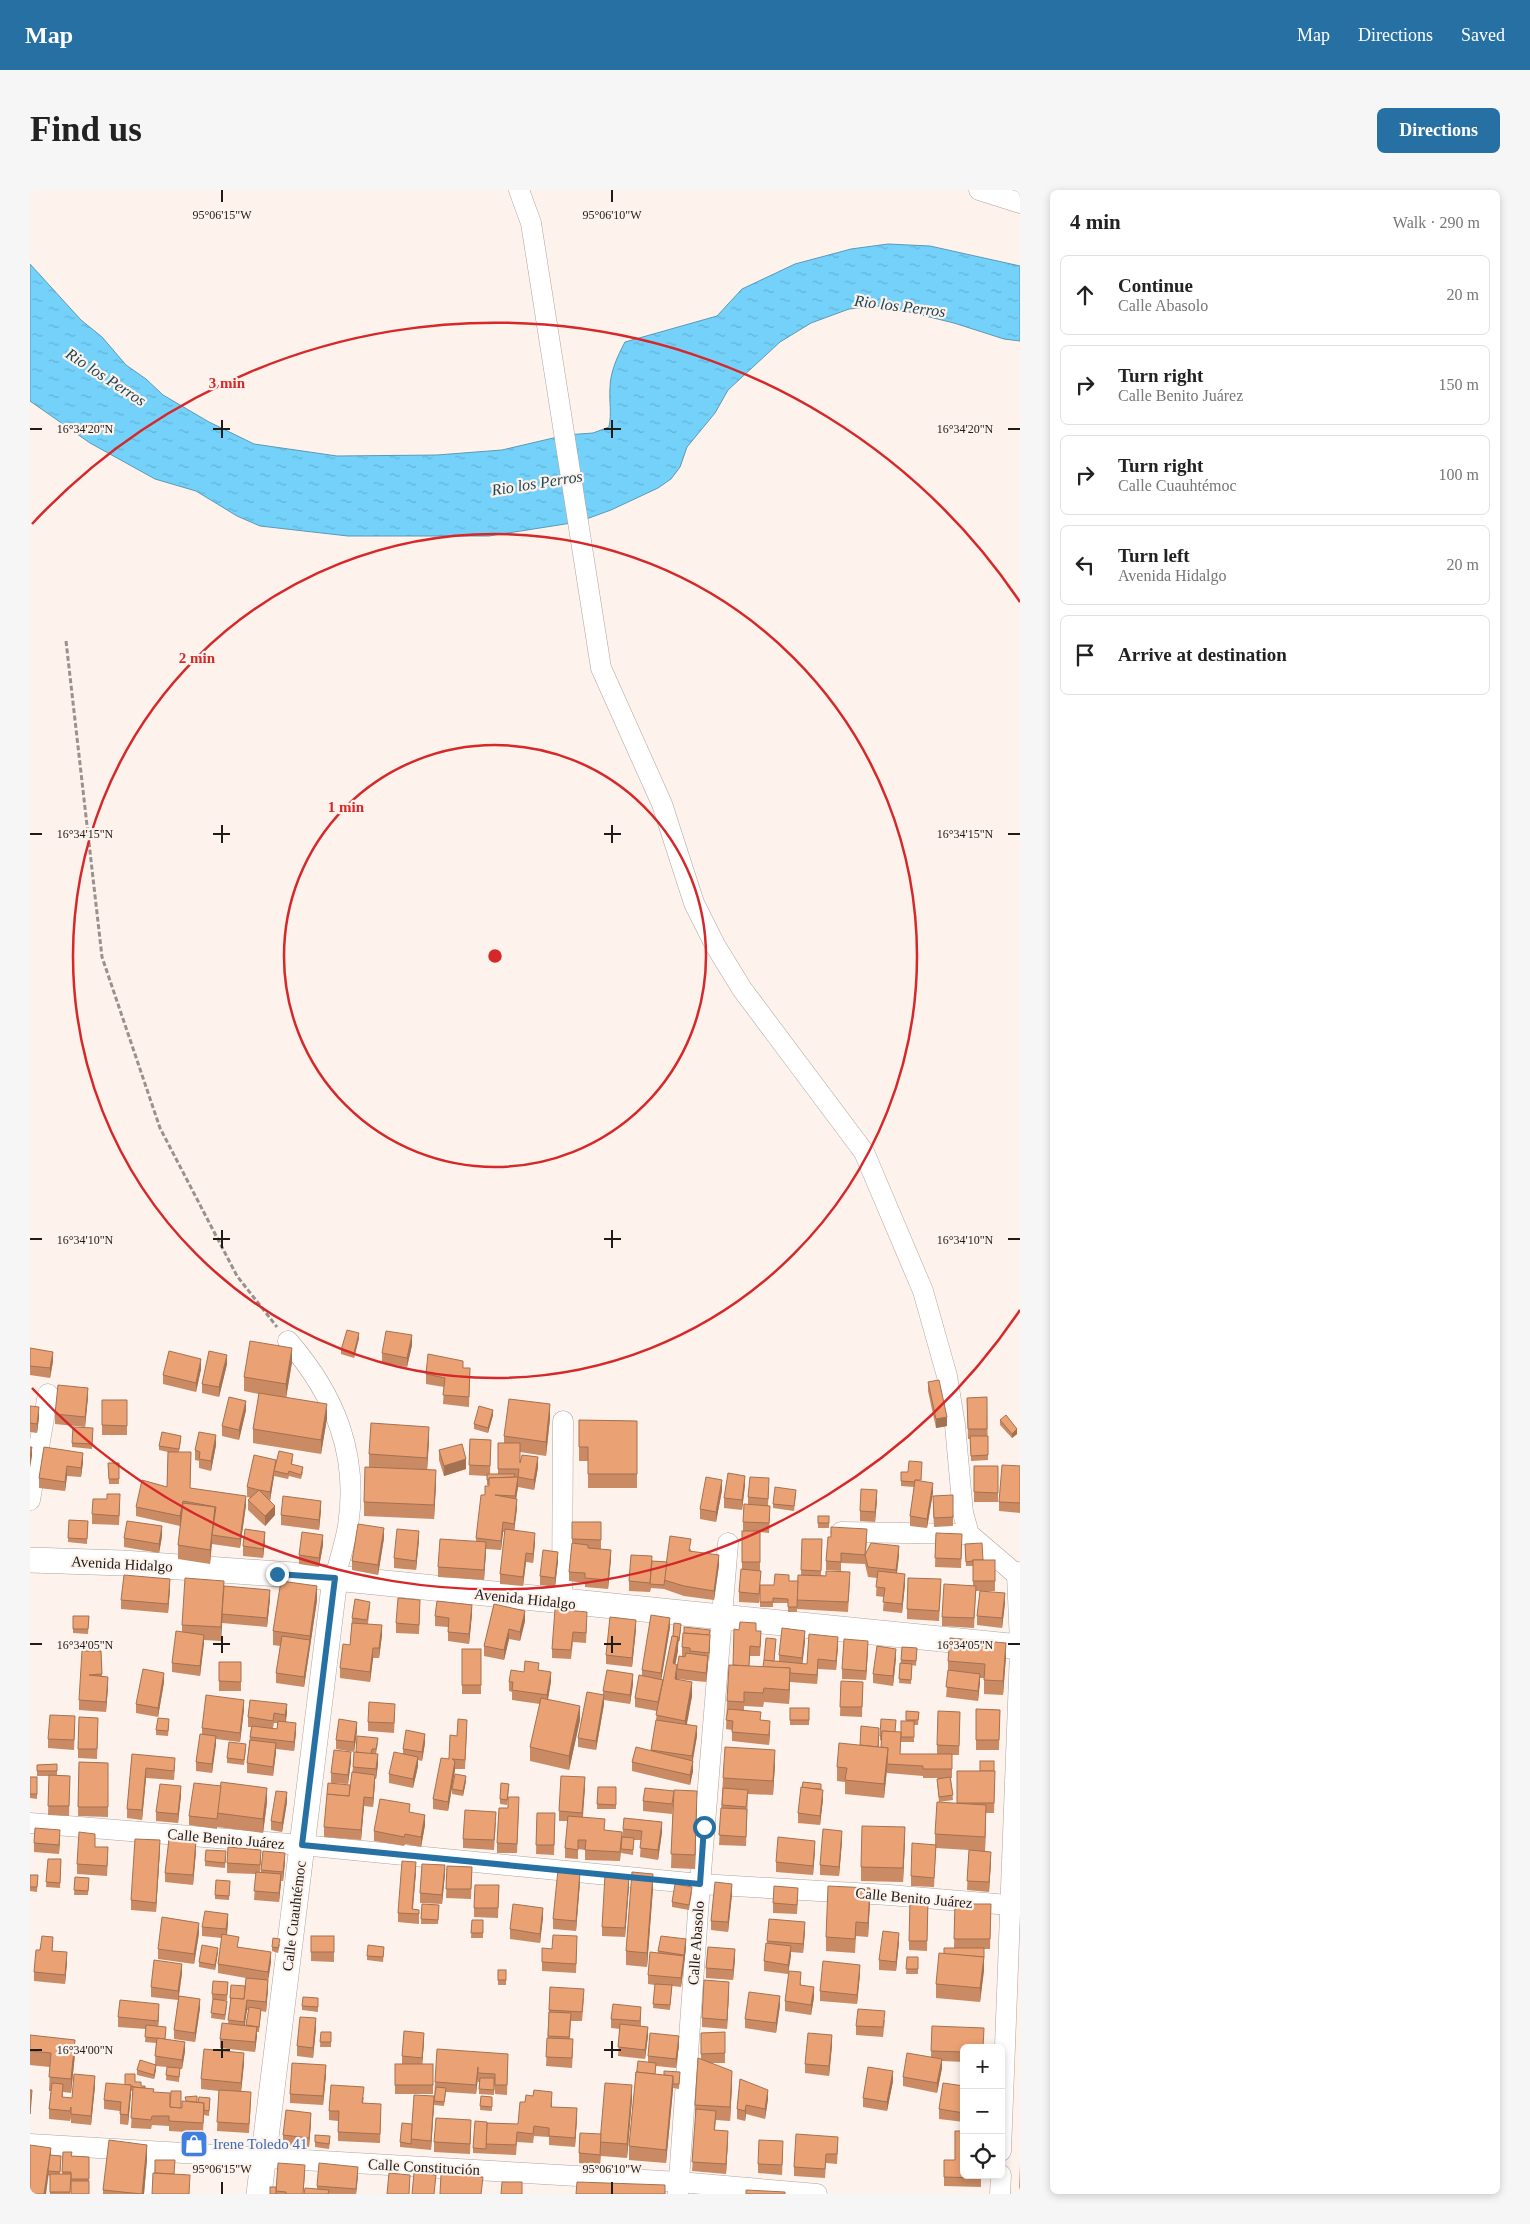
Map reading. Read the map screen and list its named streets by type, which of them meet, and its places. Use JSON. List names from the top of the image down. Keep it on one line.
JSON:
{"streets":{"street":["Avenida Hidalgo","Calle Benito Juárez","Calle Cuauhtémoc","Calle Abasolo","Calle Constitución"]},"crossings":[["Avenida Hidalgo","Calle Cuauhtémoc"],["Avenida Hidalgo","Calle Abasolo"],["Calle Benito Juárez","Calle Cuauhtémoc"],["Calle Benito Juárez","Calle Abasolo"],["Calle Cuauhtémoc","Calle Constitución"],["Calle Abasolo","Calle Constitución"]],"water":["Rio los Perros"],"places":{"shop":["Irene Toledo 41"]},"page":{"header":"Map","nav":["Map","Directions","Saved"],"buttons":"Directions","title":"Find us","heading":["4 min","Walk · 290 m"],"list":[["Continue","Calle Abasolo","20 m"],["Turn right","Calle Benito Juárez","150 m"],["Turn right","Calle Cuauhtémoc","100 m"],["Turn left","Avenida Hidalgo","20 m"],"Arrive at destination"],"map_buttons":["+","−"]},"coordinates":["95°06'15\"W","95°06'10\"W","16°34'20\"N","16°34'15\"N","16°34'10\"N","16°34'05\"N","16°34'00\"N"],"rings":["3 min","2 min","1 min"]}
